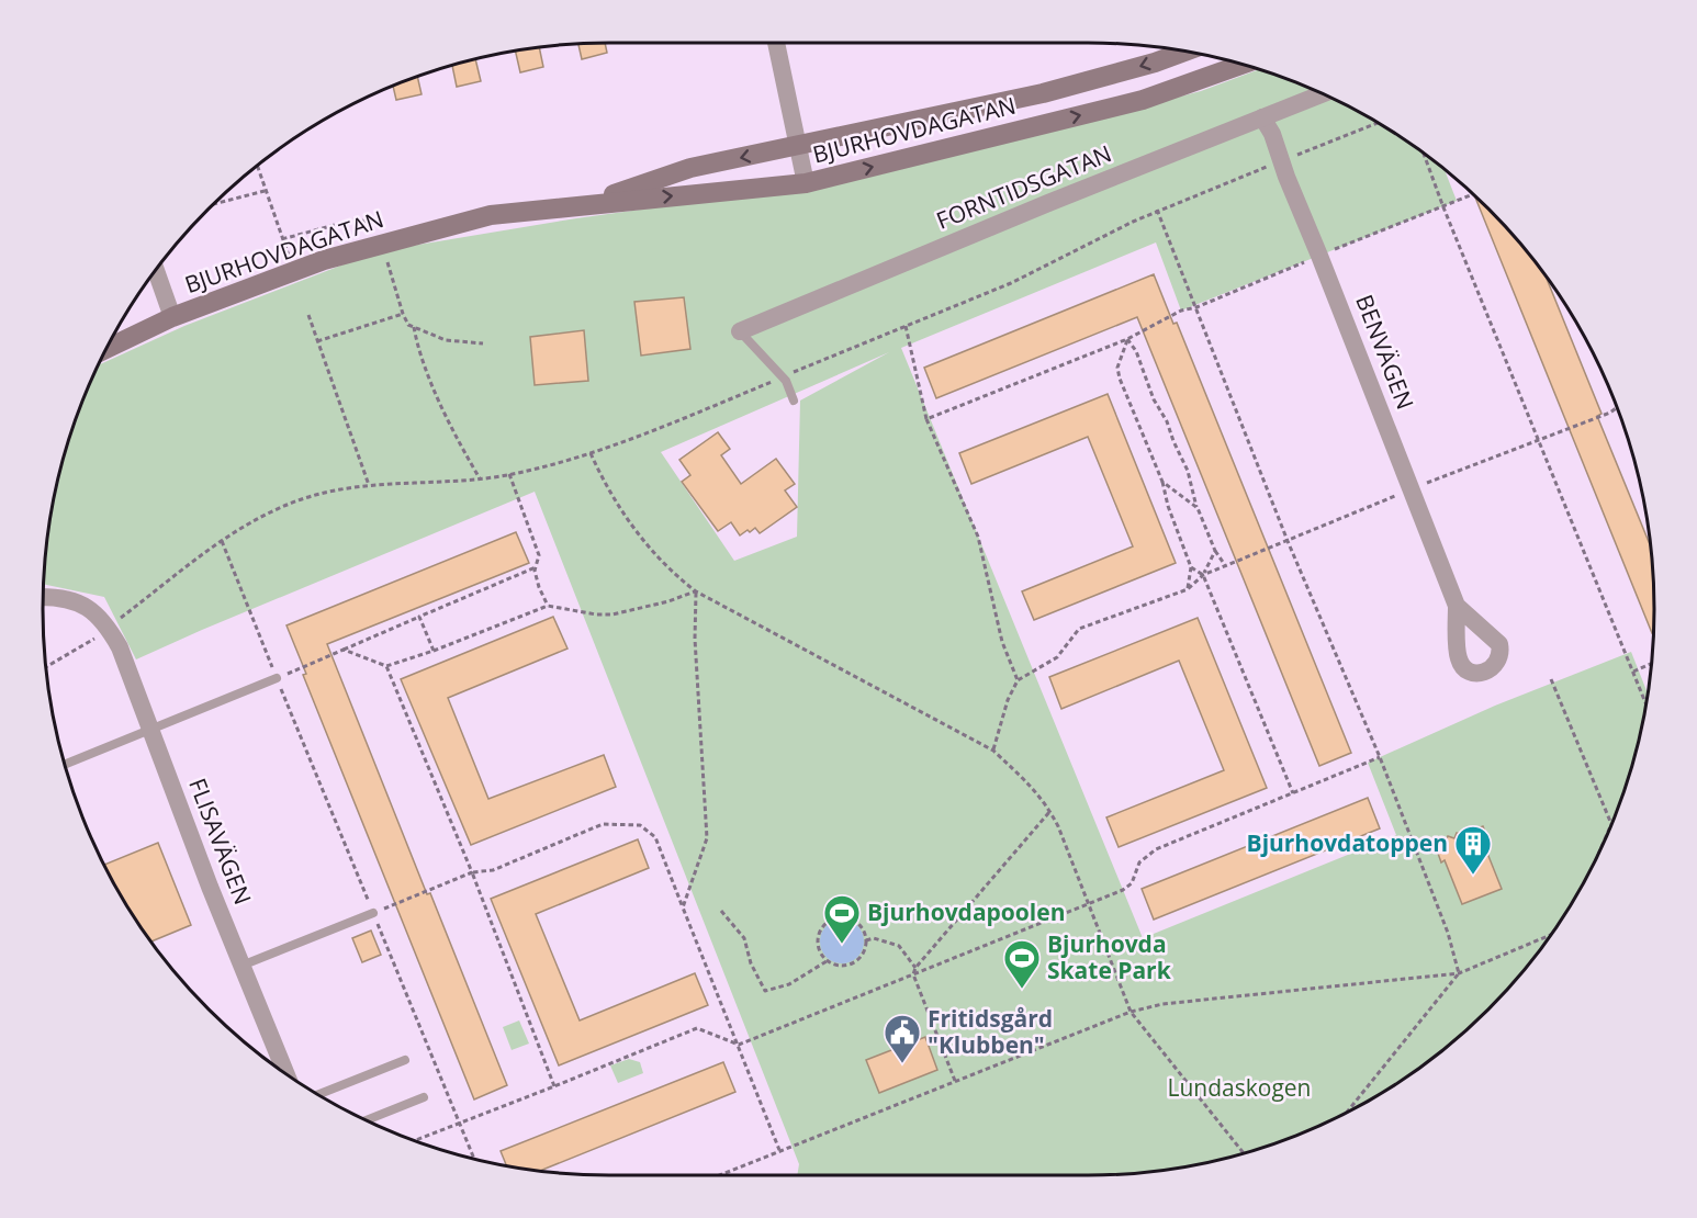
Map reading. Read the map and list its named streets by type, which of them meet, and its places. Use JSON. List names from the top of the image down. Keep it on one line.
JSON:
{"streets":{"main road":["BJURHOVDAGATAN"],"street":["FORNTIDSGATAN","BENVÄGEN","FLISAVÄGEN"]},"crossings":[["FORNTIDSGATAN","BENVÄGEN"]],"parks":["Lundaskogen"],"places":{"building":["Bjurhovdatoppen"],"sports":["Bjurhovdapoolen","Bjurhovda Skate Park"],"public building":["Fritidsgård \"Klubben\""]}}
